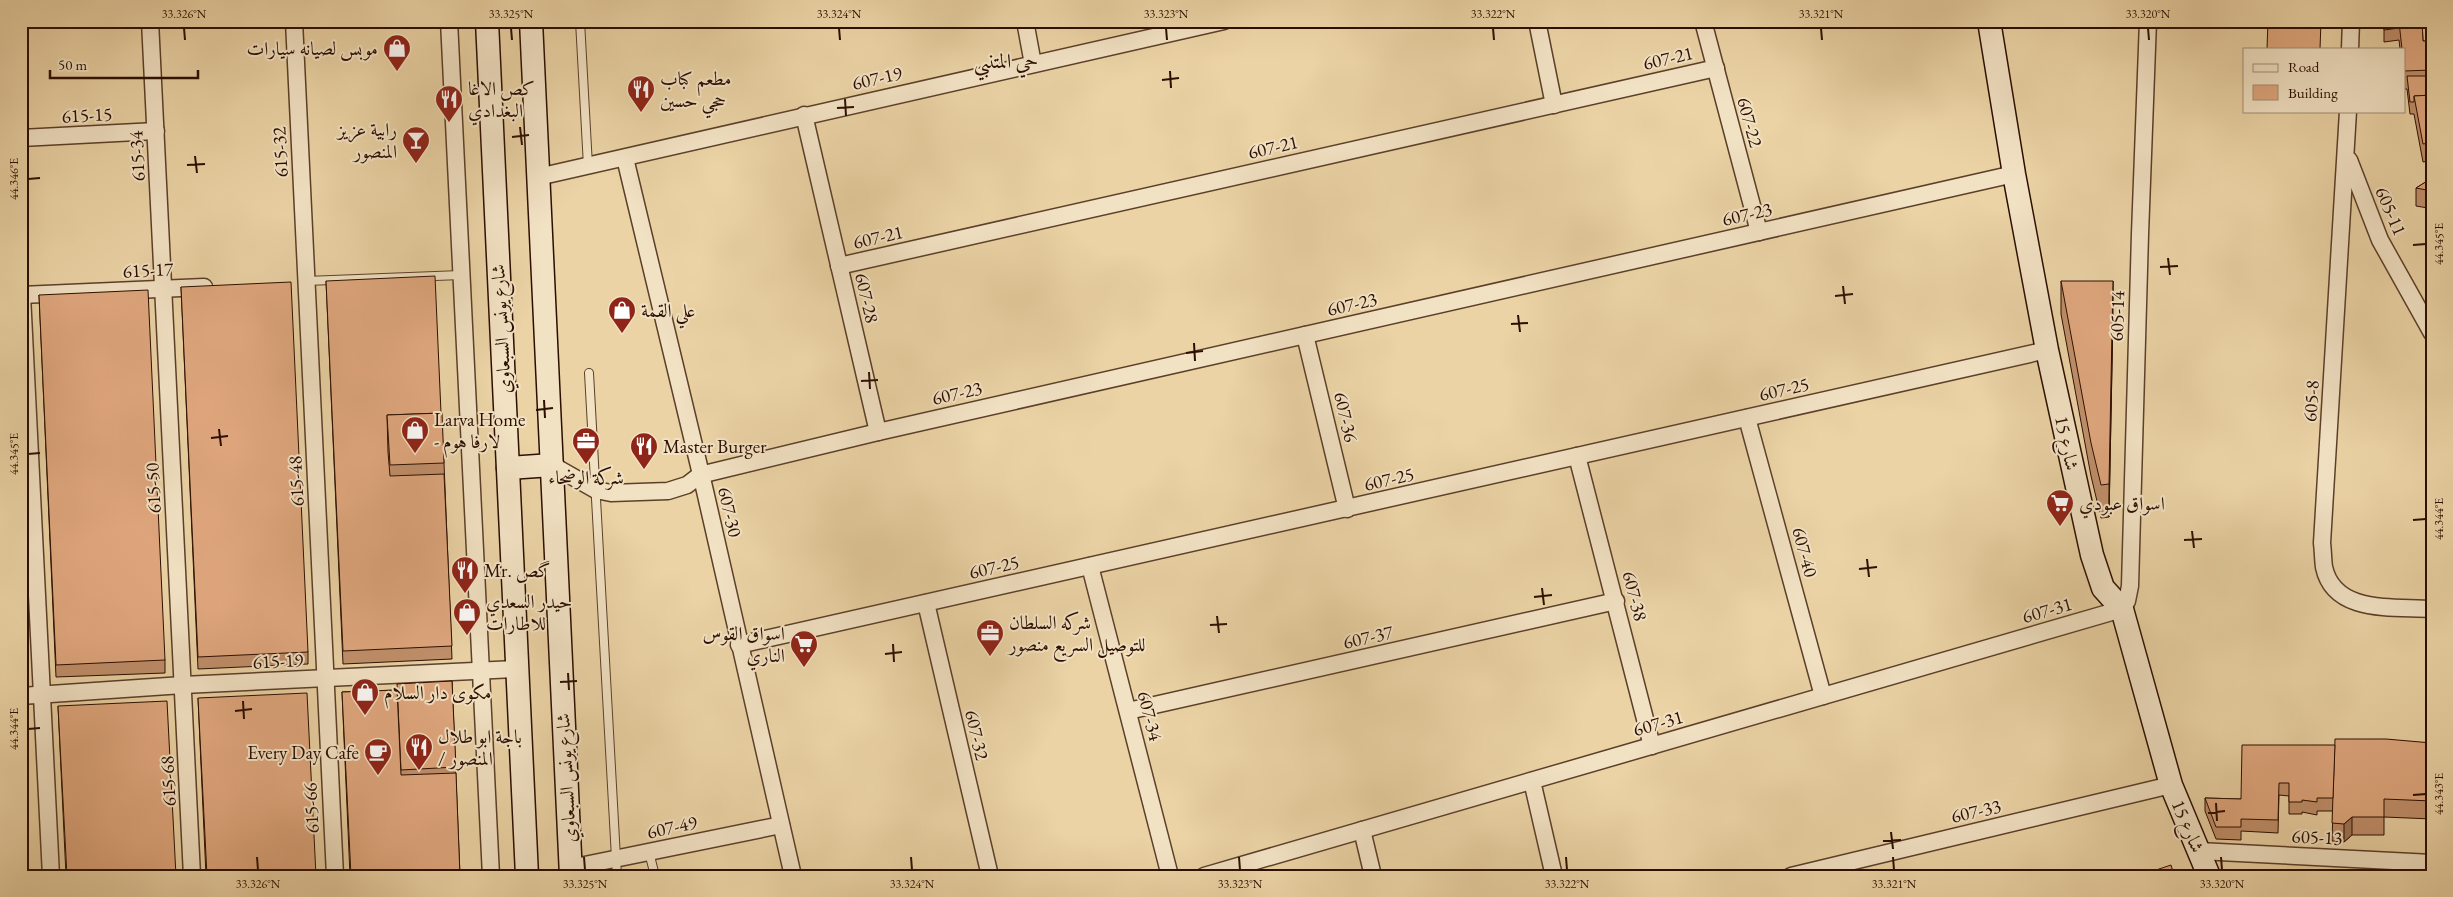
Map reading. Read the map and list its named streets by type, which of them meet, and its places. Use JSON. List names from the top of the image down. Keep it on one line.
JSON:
{"streets":{"main road":["شارع يونس السبعاوي","شارع 15"],"street":["607-21","607-19","615-15","607-22","615-32","615-34","605-11","607-23","615-17","607-28","605-14","607-25","605-8","607-36","615-48","615-50","607-30","607-40","607-38","607-31","607-37","615-19","607-34","607-32","615-68","615-66","607-33","607-49","605-13"]},"crossings":[["607-21","607-22"],["607-21","607-28"],["607-19","607-28"],["607-19","شارع يونس السبعاوي"],["607-19","607-30"],["615-15","615-34"],["607-22","607-23"],["615-32","615-48"],["615-34","615-17"],["615-34","615-50"],["605-11","605-8"],["607-23","607-28"],["607-23","607-36"],["607-23","شارع 15"],["607-23","607-30"],["615-17","615-50"],["605-14","شارع 15"],["605-14","607-31"],["شارع يونس السبعاوي","615-19"],["شارع يونس السبعاوي","607-49"],["607-25","607-36"],["607-25","شارع 15"],["607-25","607-30"],["607-25","607-40"],["607-25","607-38"],["607-25","607-34"],["607-25","607-32"],["شارع 15","607-31"],["شارع 15","607-33"],["شارع 15","605-13"],["615-48","615-19"],["615-48","615-66"],["615-50","615-19"],["615-50","615-68"],["607-30","607-49"],["607-40","607-31"],["607-38","607-31"],["607-38","607-37"],["607-37","607-34"],["615-19","615-68"],["615-19","615-66"]],"districts":["حي المتنبي"],"places":{"shop":["موبس لصيانه سيارات","علي القمة","Larva Home - لارفا هوم","حيدر السعدي للاطارات","مكوى دار السلام"],"restaurant":["مطعم كباب حجي حسين","كص الاغا البغدادي","Master Burger","Mr. گص","باجة ابو طلال / المنصور"],"bar":["رابية عزيز المنصور"],"office":["شركة الوضحاء","شركه السلطان للتوصيل السريع منصور"],"supermarket":["اسواق عبودي","اسواق القوس الناري"],"cafe":["Every Day Cafe"]},"legend":["Road","Building"],"scale_bar":"50 m","coordinates":["33.326°N","33.325°N","33.324°N","33.323°N","33.322°N","33.321°N","33.320°N","44.346°E","44.345°E","44.344°E","44.343°E"]}
